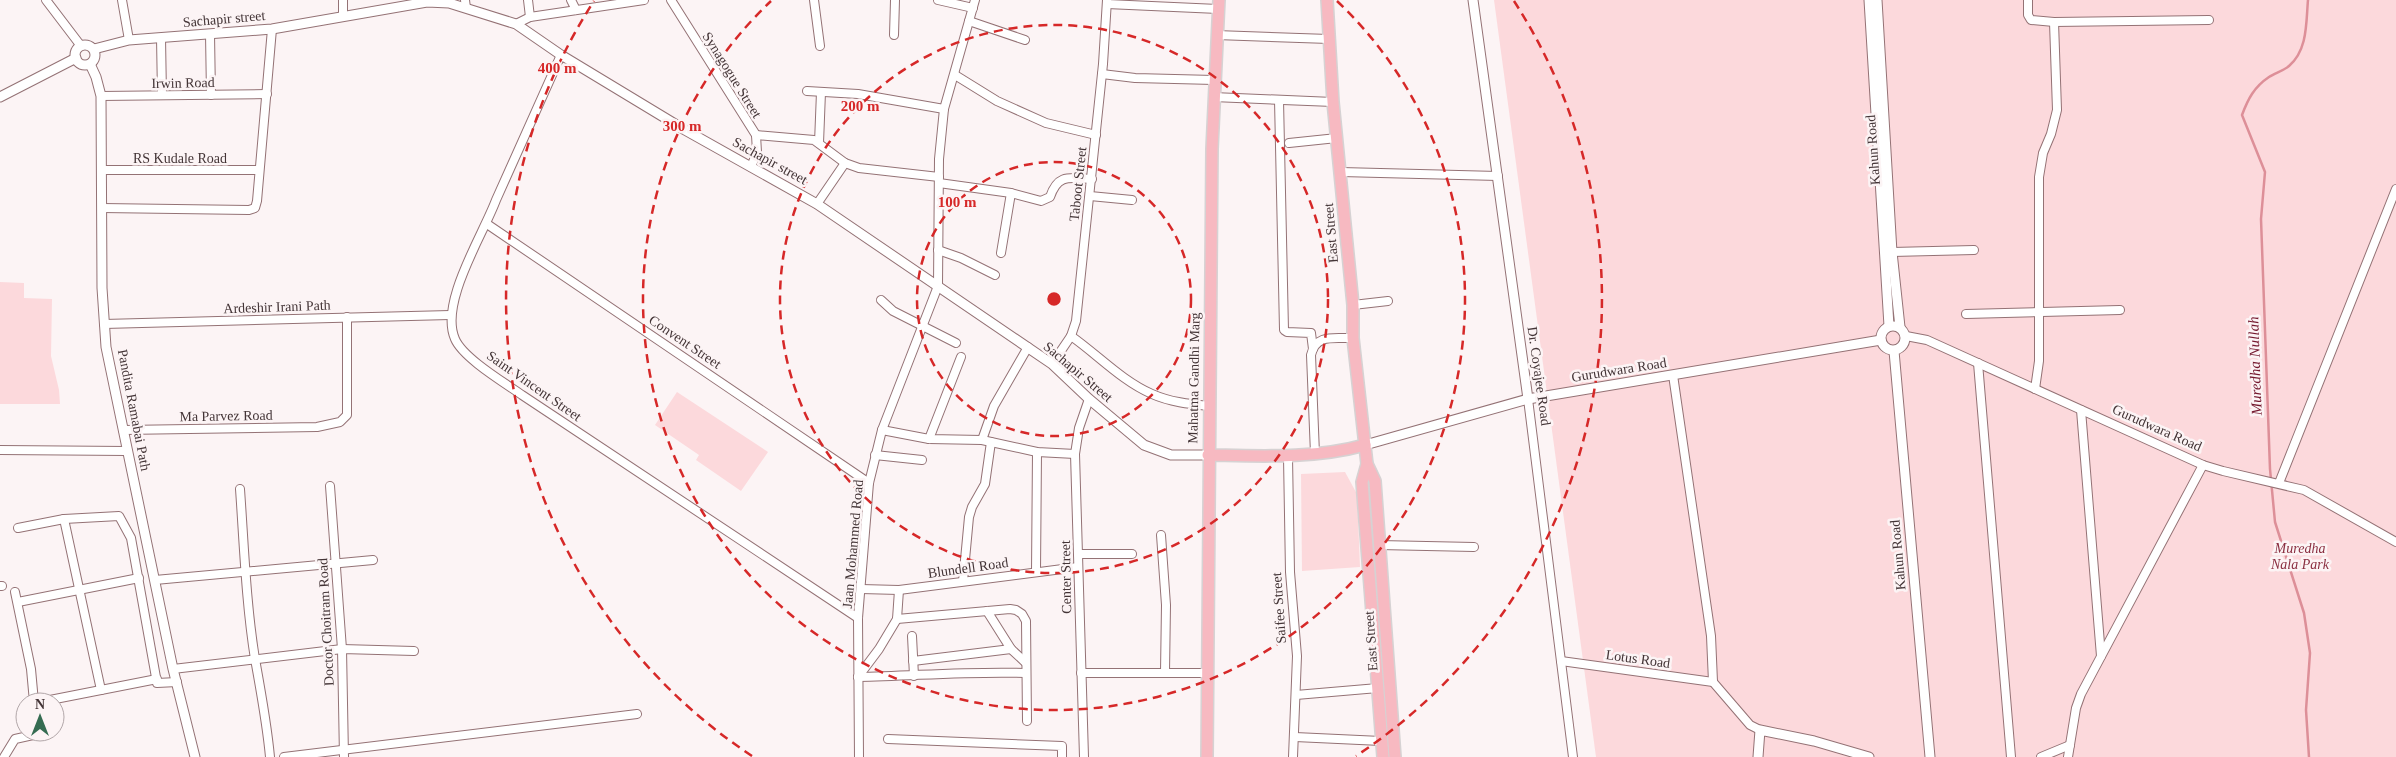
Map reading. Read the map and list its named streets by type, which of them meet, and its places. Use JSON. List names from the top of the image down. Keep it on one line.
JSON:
{"streets":{"main road":["East Street","Mahatma Gandhi Marg"],"street":["Sachapir street","Synagogue Street","Irwin Road","Kahun Road","RS Kudale Road","Taboot Street","Ardeshir Irani Path","Convent Street","Gurudwara Road","Sachapir Street","Dr. Coyajee Road","Saint Vincent Street","Pandita Ramabai Path","Ma Parvez Road","Jaan Mohammed Road","Blundell Road","Center Street","Saifee Street","Doctor Choitram Road","Lotus Road"]},"crossings":[["Sachapir street","Synagogue Street"],["Sachapir street","Sachapir Street"],["Sachapir street","Saint Vincent Street"],["Sachapir street","Pandita Ramabai Path"],["Sachapir street","Jaan Mohammed Road"],["Irwin Road","Pandita Ramabai Path"],["Kahun Road","Gurudwara Road"],["RS Kudale Road","Pandita Ramabai Path"],["Taboot Street","Sachapir Street"],["East Street","Gurudwara Road"],["Ardeshir Irani Path","Saint Vincent Street"],["Ardeshir Irani Path","Pandita Ramabai Path"],["Ardeshir Irani Path","Ma Parvez Road"],["Convent Street","Saint Vincent Street"],["Convent Street","Jaan Mohammed Road"],["Gurudwara Road","Dr. Coyajee Road"],["Sachapir Street","Mahatma Gandhi Marg"],["Sachapir Street","Jaan Mohammed Road"],["Sachapir Street","Center Street"],["Dr. Coyajee Road","Lotus Road"],["Saint Vincent Street","Jaan Mohammed Road"],["Pandita Ramabai Path","Ma Parvez Road"],["Jaan Mohammed Road","Blundell Road"],["Blundell Road","Center Street"]],"water":["Muredha Nullah"],"parks":["Muredha Nala Park"],"north":"top","rings":["400 m","200 m","300 m","100 m"]}
